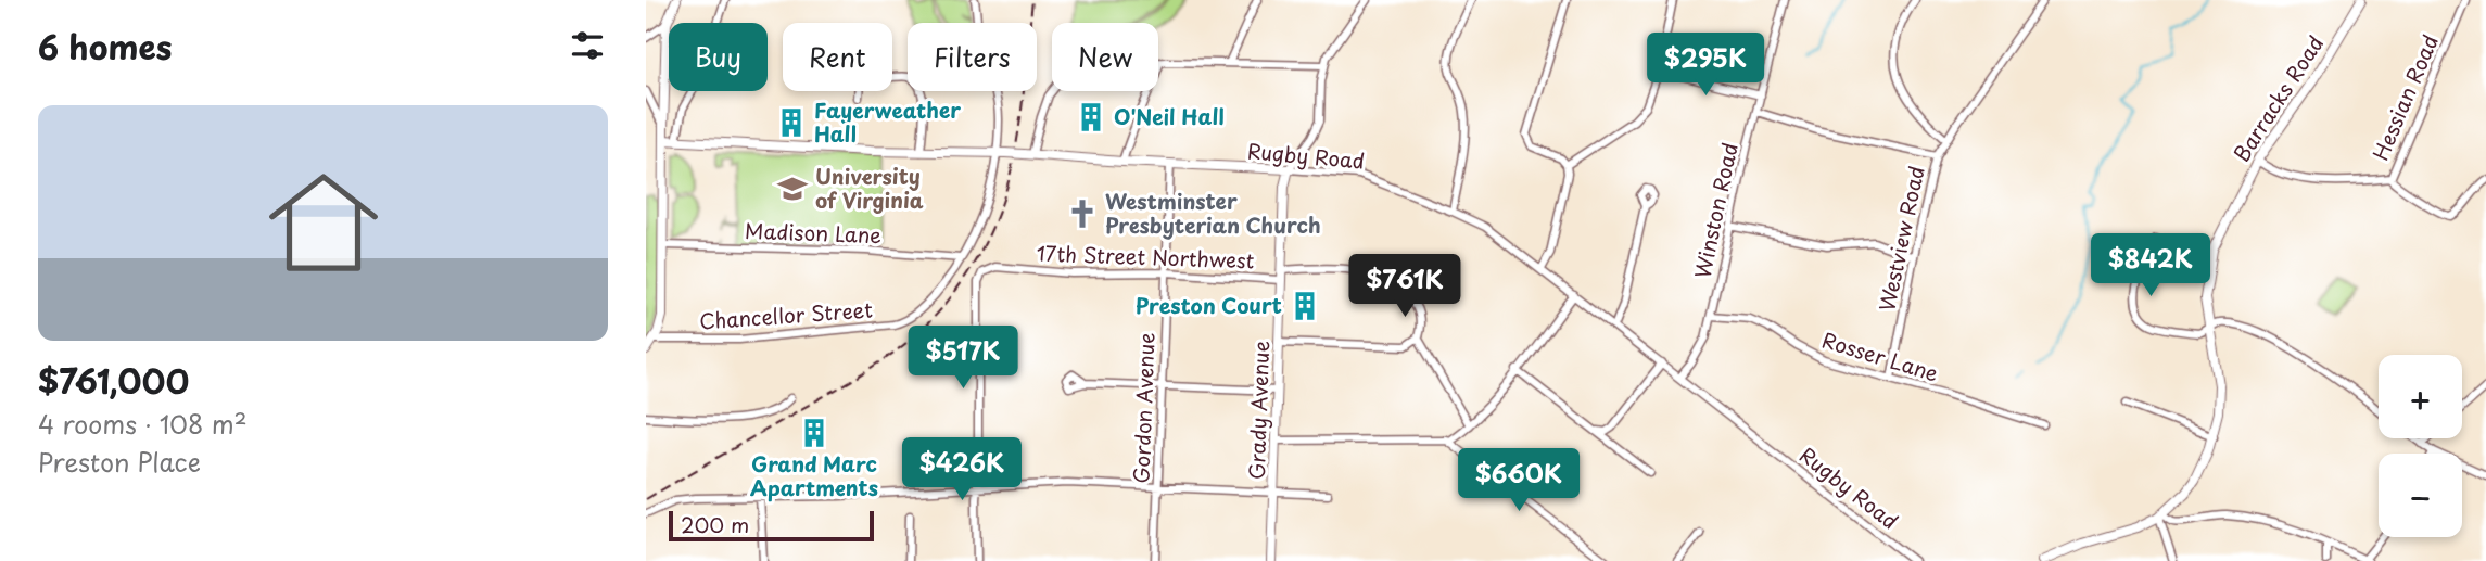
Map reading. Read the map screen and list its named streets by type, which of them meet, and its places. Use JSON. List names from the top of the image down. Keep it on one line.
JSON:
{"streets":{"main road":["Barracks Road","Rugby Road","Grady Avenue"],"street":["Hessian Road","Winston Road","Madison Lane","Westview Road","17th Street Northwest","Chancellor Street","Rosser Lane","Gordon Avenue"]},"crossings":[["Rugby Road","Winston Road"],["Rugby Road","Chancellor Street"],["Rugby Road","Gordon Avenue"],["Rugby Road","Grady Avenue"],["Winston Road","Rosser Lane"],["Madison Lane","Chancellor Street"],["Westview Road","Rosser Lane"],["17th Street Northwest","Gordon Avenue"],["17th Street Northwest","Grady Avenue"]],"places":{"building":["O'Neil Hall","Fayerweather Hall","Preston Court","Grand Marc Apartments"],"school or university":["University of Virginia"],"church":["Westminster Presbyterian Church"]},"scale_bar":"200 m","page":{"heading":"6 homes","chip":["Buy","Rent","Filters","New"],"price":["$295K","$842K","$761K","$517K","$426K","$660K"],"list":[{"name":"$761,000","note":"4 rooms · 108 m² · Preston Place"}],"map_buttons":["+","−"],"scale":"200 m"}}
